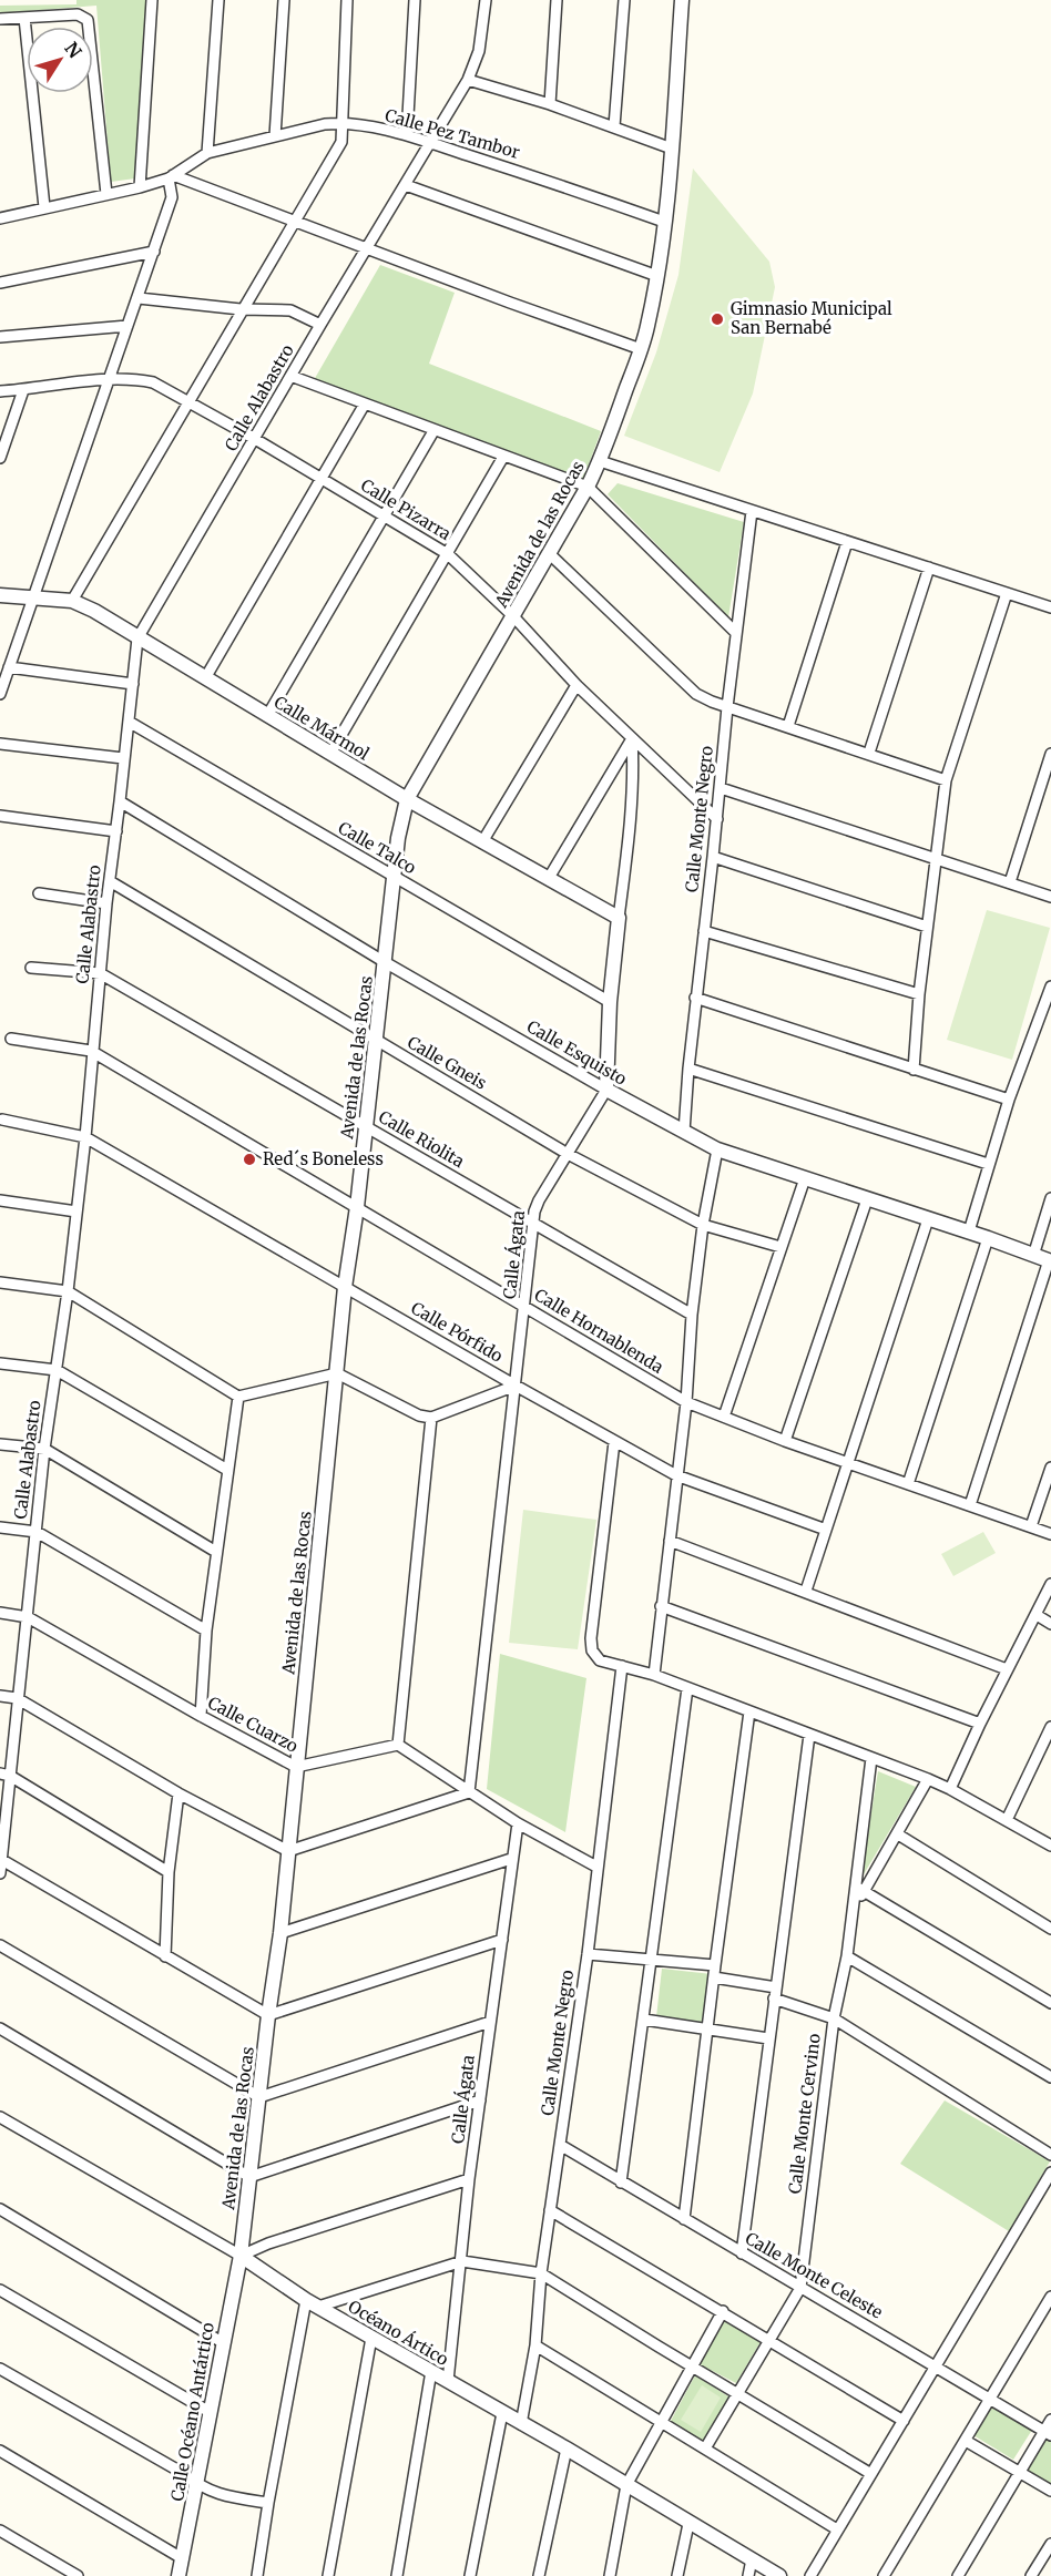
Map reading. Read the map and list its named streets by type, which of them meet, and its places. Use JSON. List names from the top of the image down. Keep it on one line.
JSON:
{"streets":{"street":["Calle Pez Tambor","Calle Alabastro","Calle Pizarra","Avenida de las Rocas","Calle Mármol","Calle Monte Negro","Calle Talco","Calle Esquisto","Calle Gneis","Calle Riolita","Calle Ágata","Calle Hornablenda","Calle Pórfido","Calle Cuarzo","Calle Monte Cervino","Calle Monte Celeste","Océano Ártico","Calle Océano Antártico"]},"crossings":[["Calle Pez Tambor","Calle Alabastro"],["Calle Pez Tambor","Avenida de las Rocas"],["Calle Alabastro","Calle Pizarra"],["Calle Alabastro","Calle Mármol"],["Calle Alabastro","Calle Talco"],["Calle Alabastro","Calle Esquisto"],["Calle Alabastro","Calle Gneis"],["Calle Alabastro","Calle Riolita"],["Calle Alabastro","Calle Hornablenda"],["Calle Alabastro","Calle Pórfido"],["Calle Alabastro","Calle Cuarzo"],["Calle Pizarra","Avenida de las Rocas"],["Calle Pizarra","Calle Monte Negro"],["Calle Pizarra","Calle Ágata"],["Avenida de las Rocas","Calle Mármol"],["Avenida de las Rocas","Calle Talco"],["Avenida de las Rocas","Calle Esquisto"],["Avenida de las Rocas","Calle Gneis"],["Avenida de las Rocas","Calle Riolita"],["Avenida de las Rocas","Calle Hornablenda"],["Avenida de las Rocas","Calle Pórfido"],["Avenida de las Rocas","Calle Cuarzo"],["Avenida de las Rocas","Océano Ártico"],["Avenida de las Rocas","Calle Océano Antártico"],["Calle Mármol","Calle Ágata"],["Calle Monte Negro","Calle Esquisto"],["Calle Monte Negro","Calle Monte Celeste"],["Calle Monte Negro","Océano Ártico"],["Calle Talco","Calle Ágata"],["Calle Esquisto","Calle Ágata"],["Calle Gneis","Calle Ágata"],["Calle Riolita","Calle Ágata"],["Calle Ágata","Calle Hornablenda"],["Calle Ágata","Calle Pórfido"],["Calle Ágata","Océano Ártico"],["Calle Monte Cervino","Calle Monte Celeste"],["Océano Ártico","Calle Océano Antártico"]],"places":["Gimnasio Municipal San Bernabé","Red´s Boneless"],"north":"top right"}
